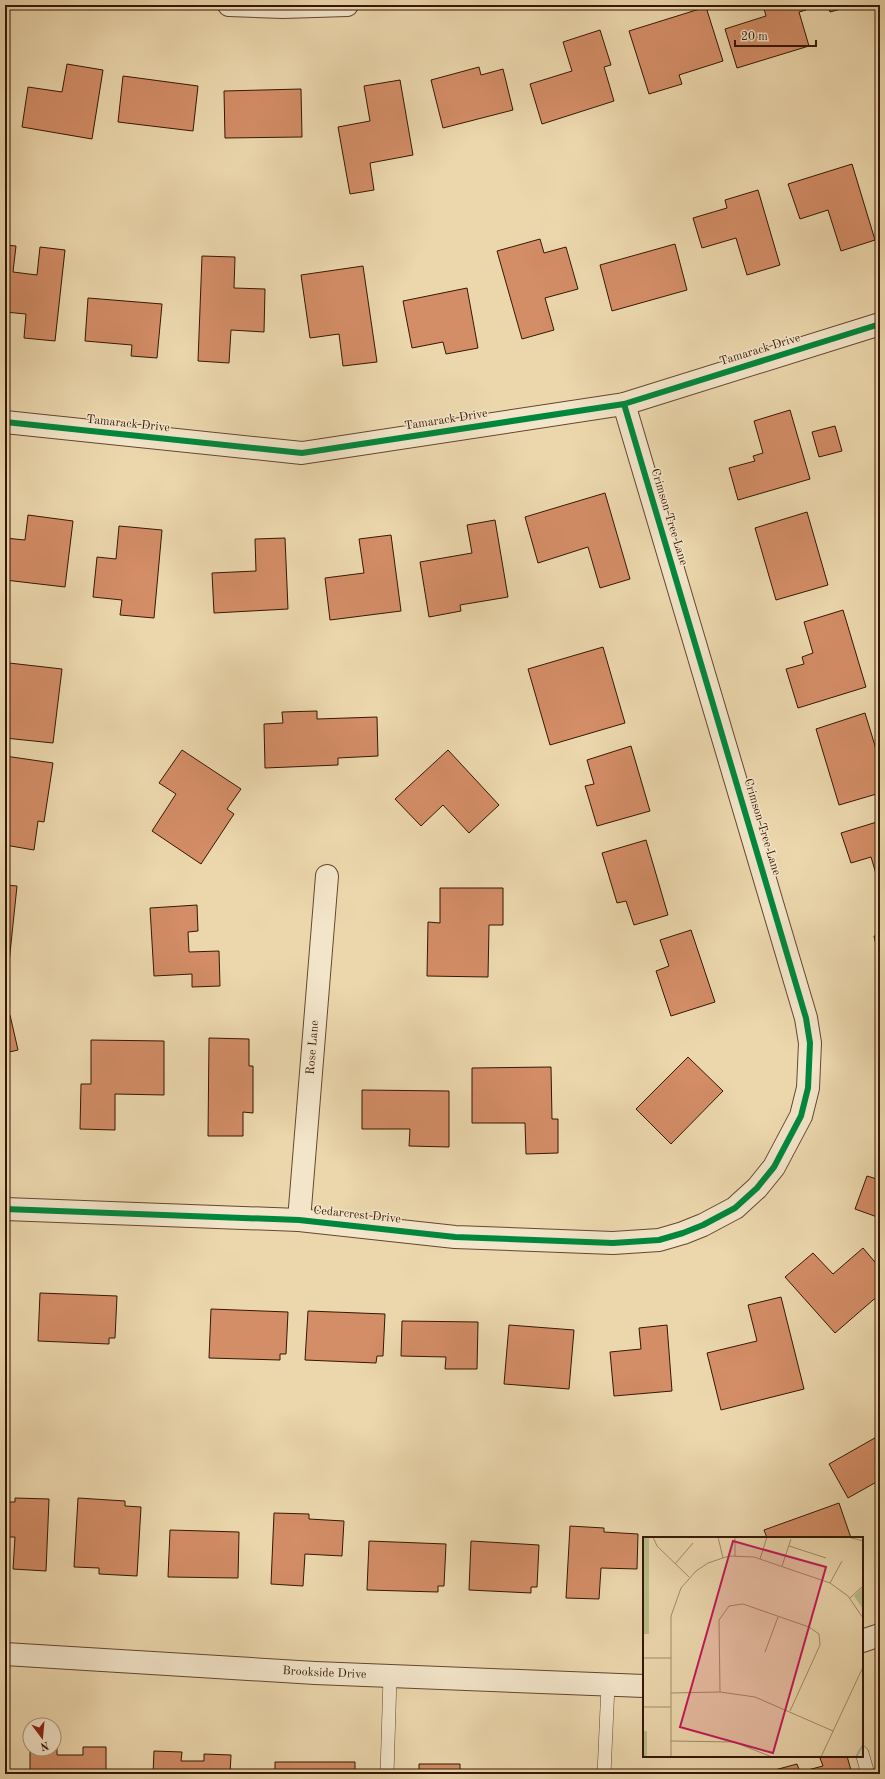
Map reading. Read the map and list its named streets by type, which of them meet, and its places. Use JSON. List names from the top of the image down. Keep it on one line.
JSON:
{"streets":{"street":["Tamarack Drive","Crimson Tree Lane","Rose Lane","Cedarcrest Drive","Brookside Drive"]},"crossings":[["Tamarack Drive","Crimson Tree Lane"],["Crimson Tree Lane","Cedarcrest Drive"],["Rose Lane","Cedarcrest Drive"]],"scale_bar":"20 m","north":"bottom"}
